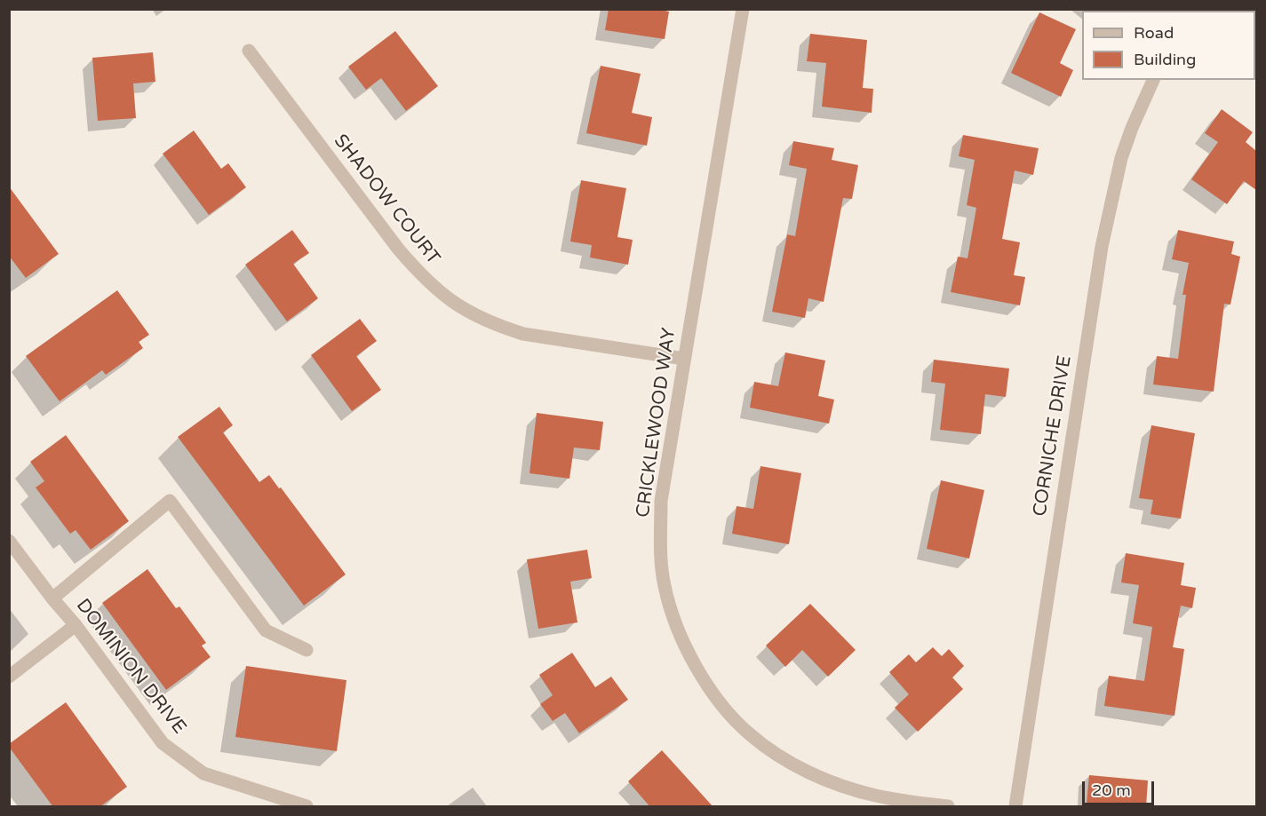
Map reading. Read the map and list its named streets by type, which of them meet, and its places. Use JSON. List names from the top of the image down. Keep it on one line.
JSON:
{"streets":{"street":["SHADOW COURT","CRICKLEWOOD WAY","CORNICHE DRIVE","DOMINION DRIVE"]},"crossings":[["SHADOW COURT","CRICKLEWOOD WAY"]],"legend":["Road","Building"],"scale_bar":"20 m"}
